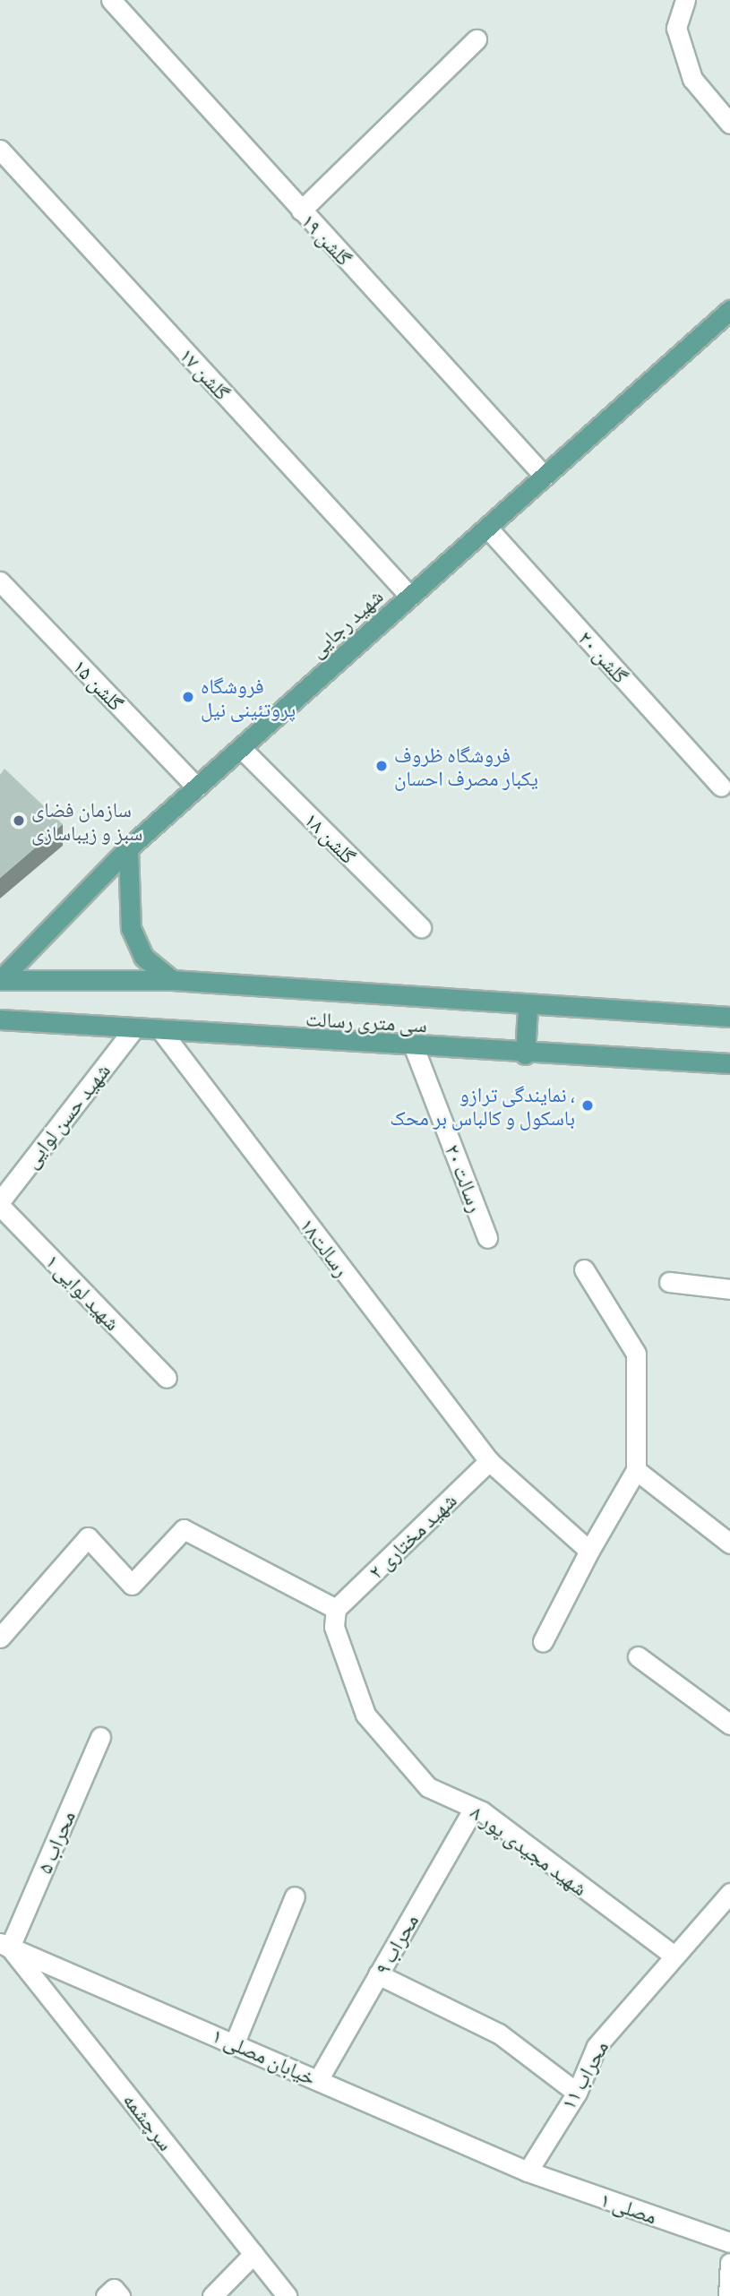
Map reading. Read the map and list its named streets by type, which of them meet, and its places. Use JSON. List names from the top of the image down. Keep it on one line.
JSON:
{"streets":{"main road":["شهید رجایی","سی متری رسالت"],"street":["۱۹ گلشن","گلشن ۱۷","۲۰ گلشن","گلشن ۱۵","۱۸ گلشن","شهید حسن لوایی","۲۰ رسالت","رسالت۱۸","۱ شهید لوایی","۲ شهید مختاری","۵ محراب","۸ شهید مجیدی پور","۹ محراب","خیابان مصلی ۱","۱۱ محراب","سرچشمه","۱ مصلی"]},"crossings":[["۱۹ گلشن","شهید رجایی"],["گلشن ۱۷","شهید رجایی"],["شهید رجایی","۲۰ گلشن"],["شهید رجایی","گلشن ۱۵"],["شهید رجایی","۱۸ گلشن"],["شهید رجایی","سی متری رسالت"],["سی متری رسالت","شهید حسن لوایی"],["سی متری رسالت","۲۰ رسالت"],["سی متری رسالت","رسالت۱۸"],["شهید حسن لوایی","۱ شهید لوایی"],["رسالت۱۸","۲ شهید مختاری"],["۲ شهید مختاری","۸ شهید مجیدی پور"],["۵ محراب","خیابان مصلی ۱"],["۵ محراب","سرچشمه"],["۸ شهید مجیدی پور","۹ محراب"],["۸ شهید مجیدی پور","۱۱ محراب"],["۹ محراب","خیابان مصلی ۱"],["خیابان مصلی ۱","۱۱ محراب"],["خیابان مصلی ۱","سرچشمه"],["خیابان مصلی ۱","۱ مصلی"],["۱۱ محراب","۱ مصلی"]],"places":["فروشگاه پروتئینی نیل","فروشگاه ظروف یکبار مصرف احسان","سازمان فضای سبز و زیباسازی","نمایندگی ترازو ، باسکول و کالباس بر محک"]}
